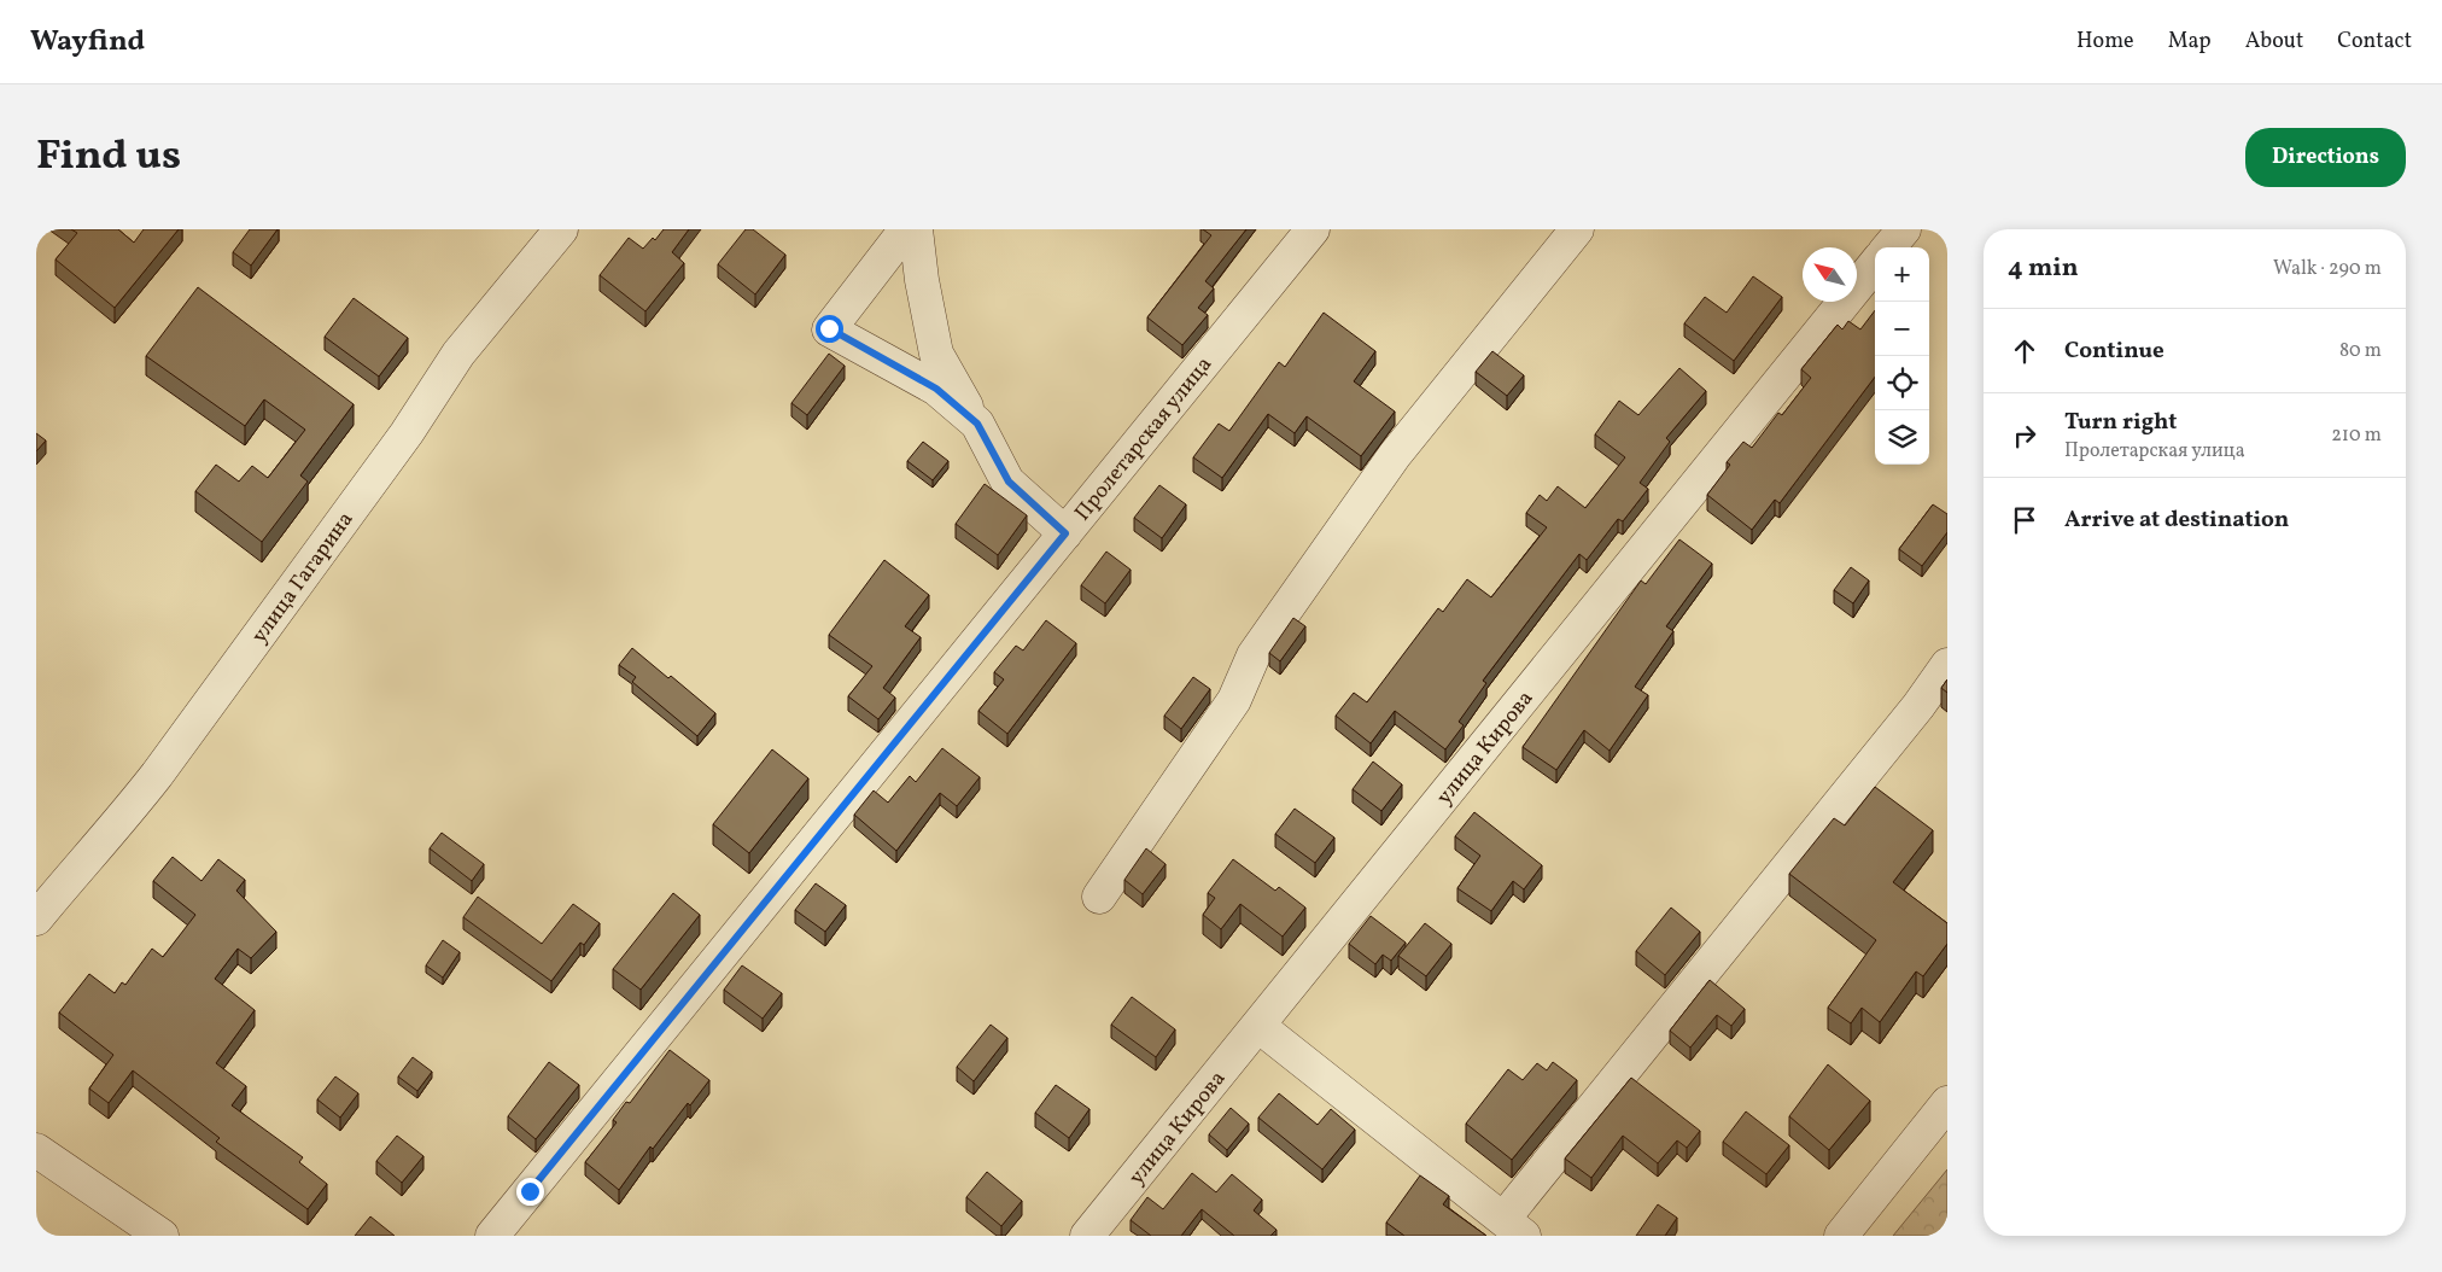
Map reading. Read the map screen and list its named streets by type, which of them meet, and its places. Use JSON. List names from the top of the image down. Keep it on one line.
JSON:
{"streets":{"street":["Пролетарская улица","улица Гагарина","улица Кирова"]},"north":"top left","page":{"header":"Wayfind","nav":["Home","Map","About","Contact"],"title":"Find us","buttons":"Directions","heading":["4 min","Walk · 290 m"],"map_buttons":["+","−"],"list":[["Continue","80 m"],["Turn right","Пролетарская улица","210 m"],"Arrive at destination"]}}
